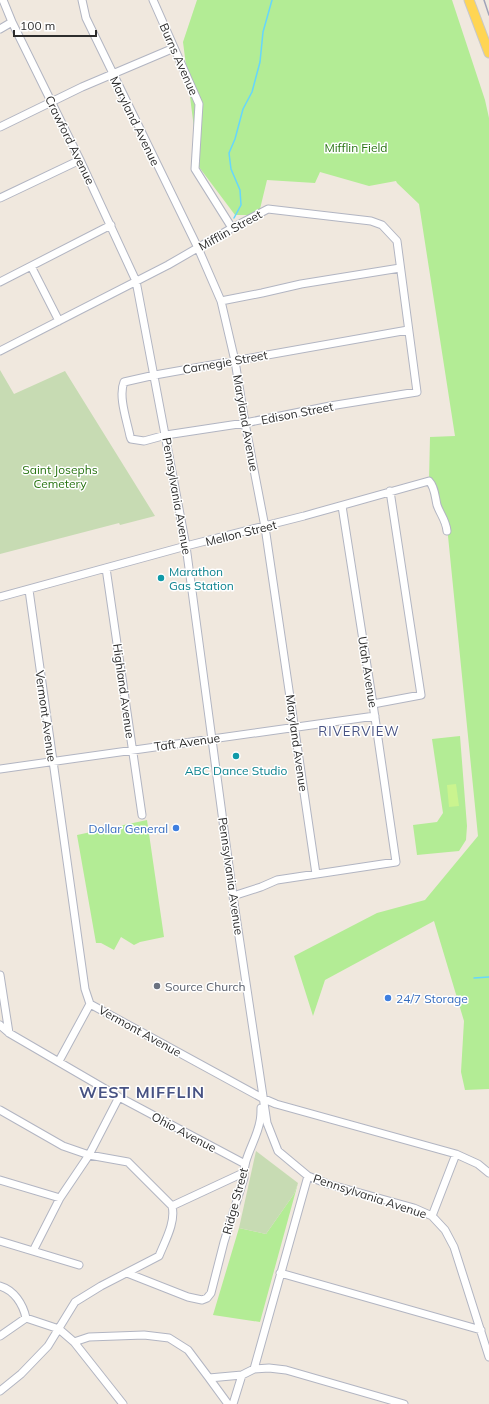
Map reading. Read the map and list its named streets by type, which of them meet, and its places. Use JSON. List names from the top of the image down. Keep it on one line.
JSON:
{"streets":{"street":["Burns Avenue","Maryland Avenue","Crawford Avenue","Mifflin Street","Carnegie Street","Edison Street","Pennsylvania Avenue","Mellon Street","Utah Avenue","Highland Avenue","Vermont Avenue","Taft Avenue","Ohio Avenue","Ridge Street"]},"crossings":[["Burns Avenue","Mifflin Street"],["Maryland Avenue","Mifflin Street"],["Maryland Avenue","Carnegie Street"],["Maryland Avenue","Edison Street"],["Maryland Avenue","Mellon Street"],["Maryland Avenue","Utah Avenue"],["Maryland Avenue","Taft Avenue"],["Crawford Avenue","Mifflin Street"],["Crawford Avenue","Pennsylvania Avenue"],["Mifflin Street","Carnegie Street"],["Mifflin Street","Edison Street"],["Mifflin Street","Pennsylvania Avenue"],["Carnegie Street","Edison Street"],["Carnegie Street","Pennsylvania Avenue"],["Edison Street","Pennsylvania Avenue"],["Pennsylvania Avenue","Mellon Street"],["Pennsylvania Avenue","Vermont Avenue"],["Pennsylvania Avenue","Taft Avenue"],["Pennsylvania Avenue","Ridge Street"],["Mellon Street","Utah Avenue"],["Mellon Street","Highland Avenue"],["Mellon Street","Vermont Avenue"],["Utah Avenue","Taft Avenue"],["Highland Avenue","Taft Avenue"],["Vermont Avenue","Taft Avenue"],["Vermont Avenue","Ridge Street"],["Ohio Avenue","Ridge Street"]],"districts":["RIVERVIEW","WEST MIFFLIN"],"parks":["Mifflin Field","Saint Josephs Cemetery"],"places":["Marathon Gas Station","ABC Dance Studio","Dollar General","Source Church","24/7 Storage"],"scale_bar":"100 m"}
